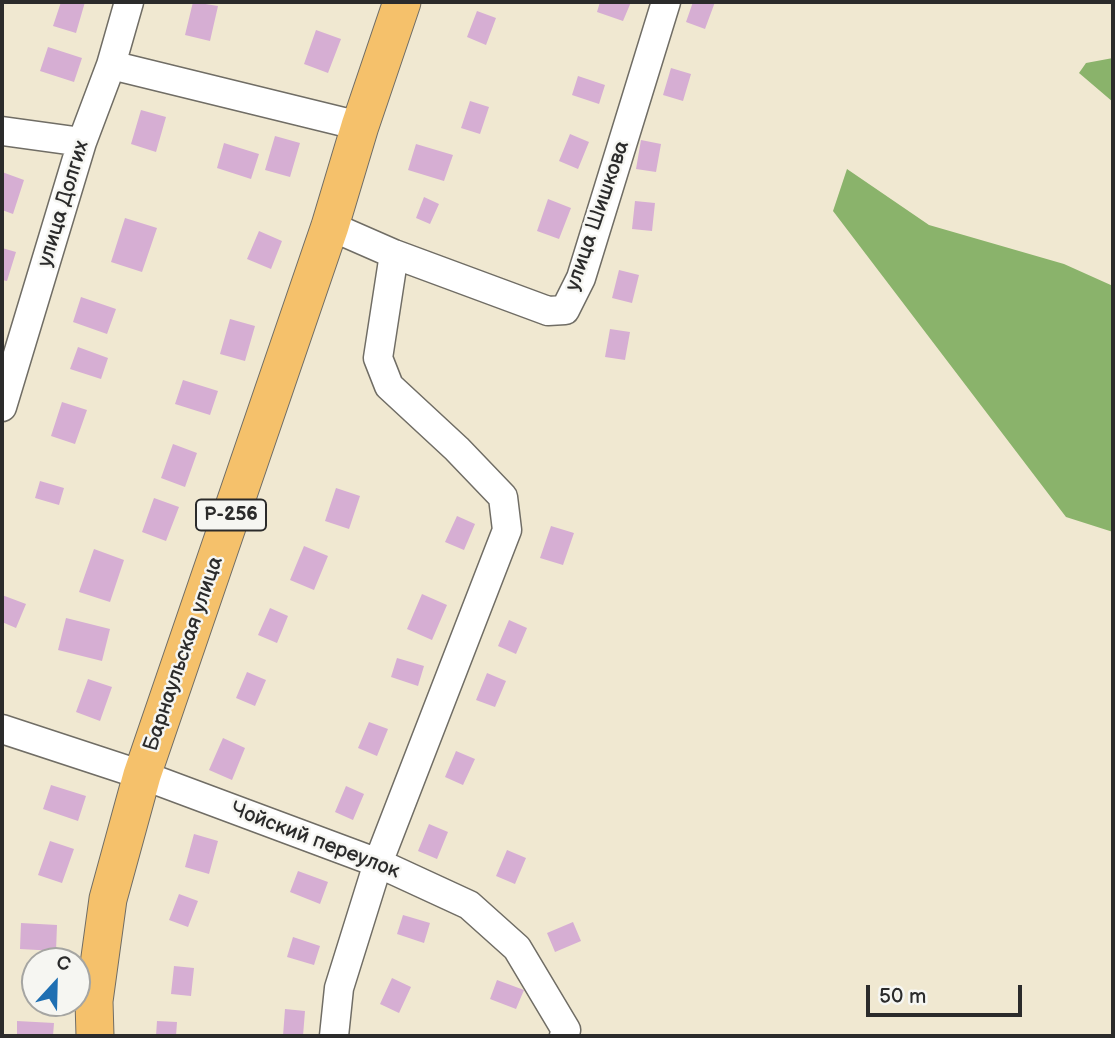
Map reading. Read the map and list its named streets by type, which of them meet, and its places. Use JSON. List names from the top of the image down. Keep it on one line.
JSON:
{"streets":{"main road":["Р-256","Барнаульская улица"],"street":["улица Долгих","улица Шишкова","Чойский переулок"]},"crossings":[["улица Шишкова","Барнаульская улица"],["Барнаульская улица","Чойский переулок"]],"scale_bar":"50 m","north":"top"}
